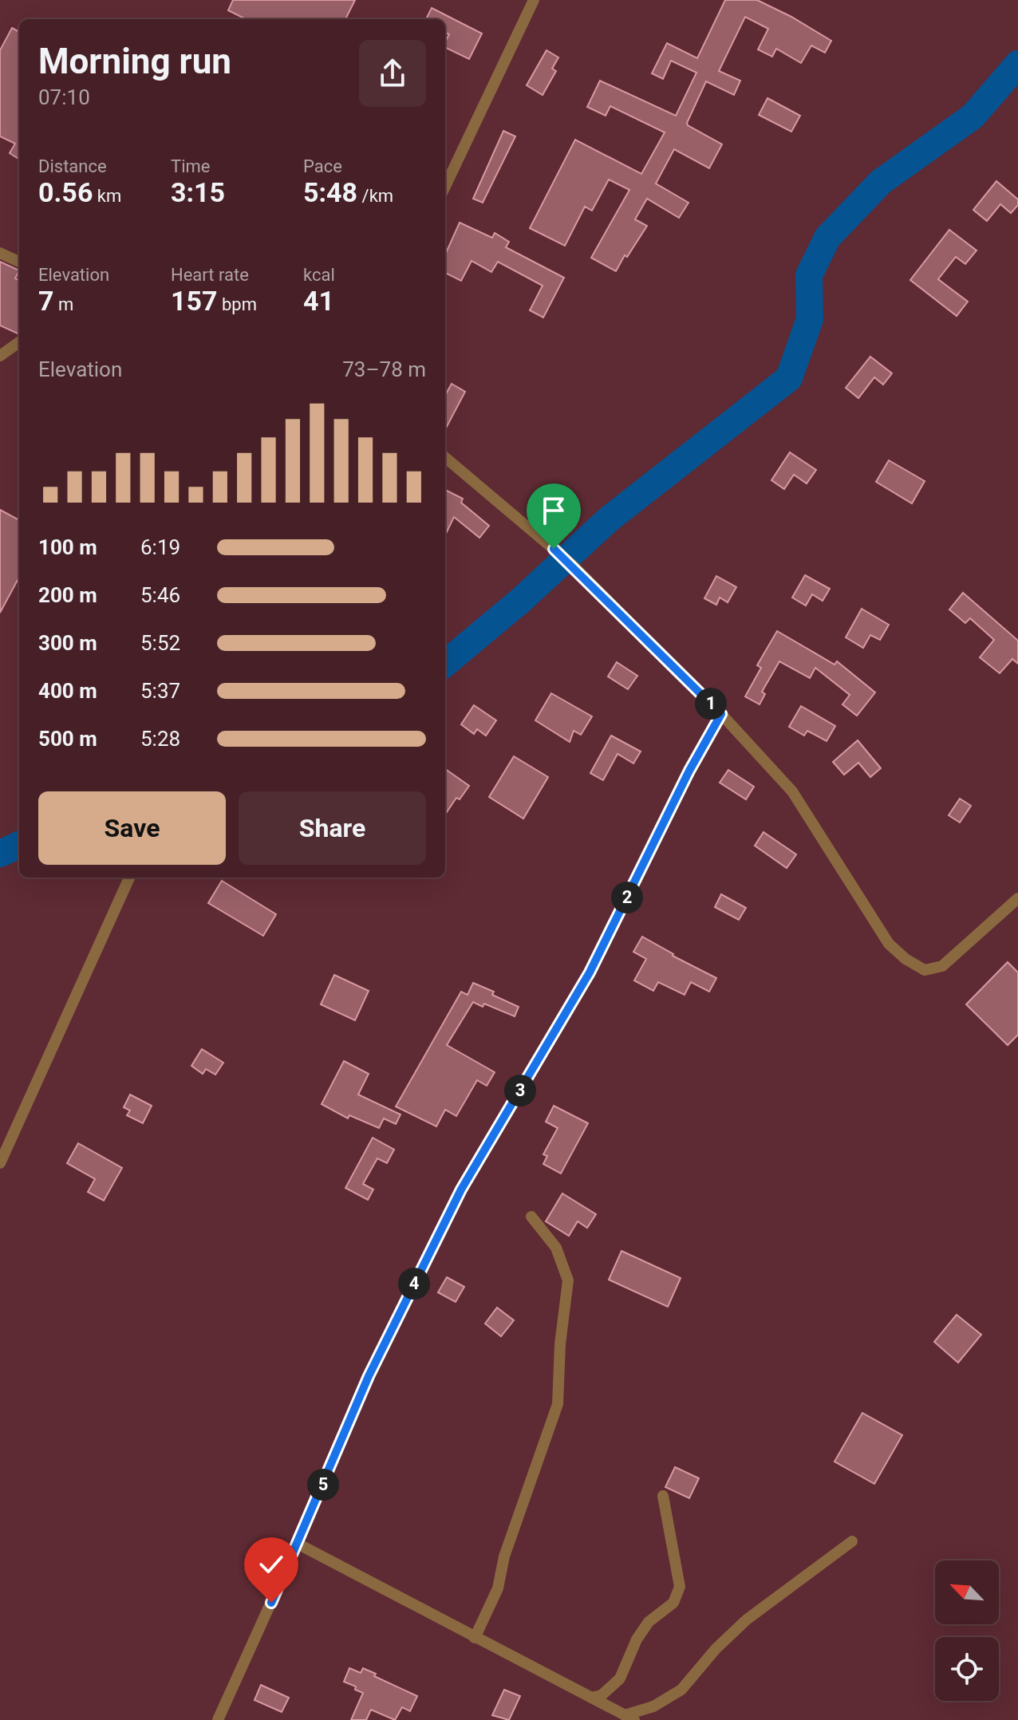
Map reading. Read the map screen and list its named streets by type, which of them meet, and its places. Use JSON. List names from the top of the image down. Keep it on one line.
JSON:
{"north":"top left","page":{"heading":["Morning run","07:10"],"stats":[["Distance","0.56 km"],["Time","3:15"],["Pace","5:48 /km"],["Elevation","7 m"],["Heart rate","157 bpm"],["kcal","41"]],"chart":["Elevation","73–78 m"],"list":[{"name":"100 m","note":"6:19"},{"name":"200 m","note":"5:46"},{"name":"300 m","note":"5:52"},{"name":"400 m","note":"5:37"},{"name":"500 m","note":"5:28"}],"pins":["1","2","3","4","5"],"buttons":["Save","Share"]}}
